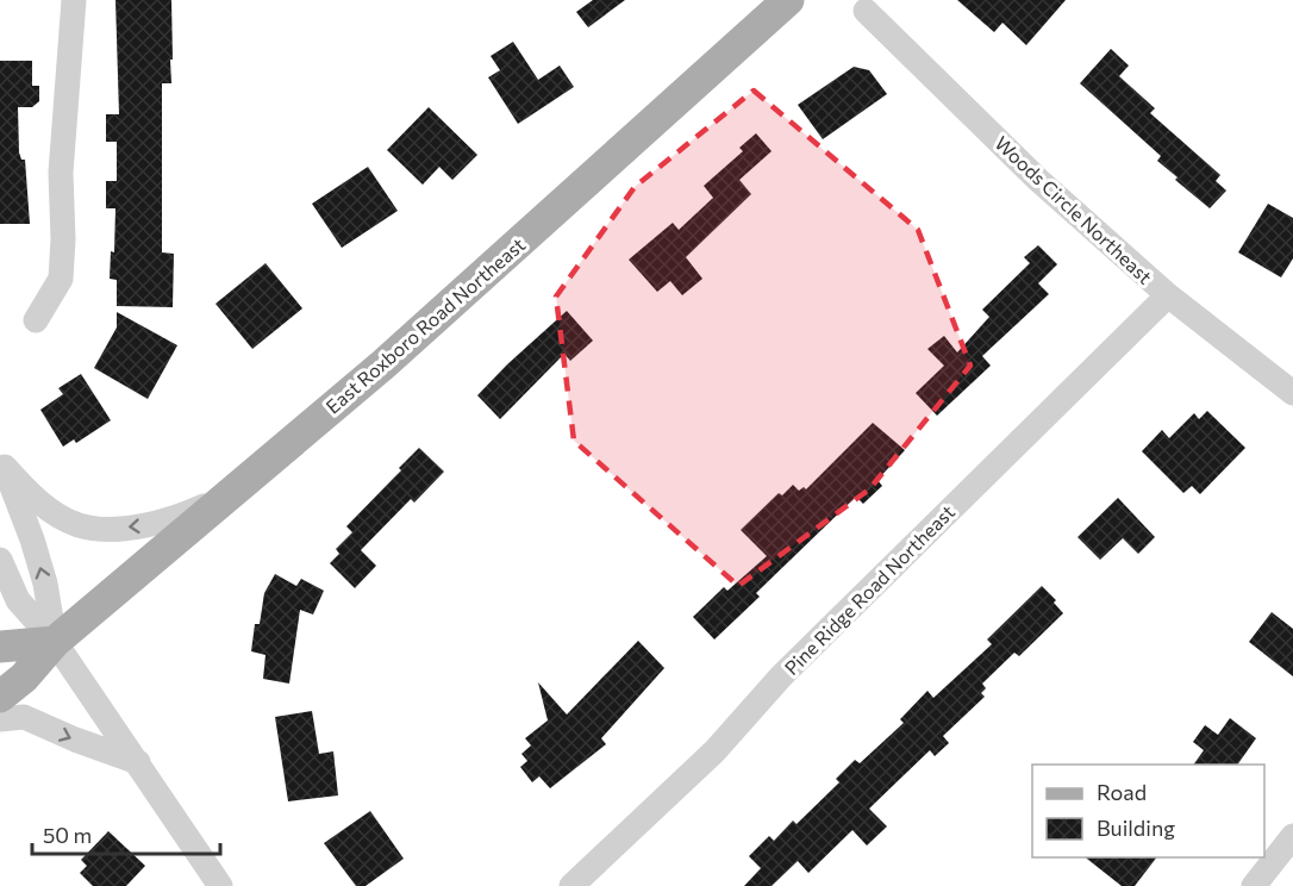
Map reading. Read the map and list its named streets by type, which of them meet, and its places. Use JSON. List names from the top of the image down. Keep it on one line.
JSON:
{"streets":{"main road":["East Roxboro Road Northeast"],"street":["Woods Circle Northeast","Pine Ridge Road Northeast"]},"crossings":[["Woods Circle Northeast","Pine Ridge Road Northeast"]],"legend":["Road","Building"],"scale_bar":"50 m"}
